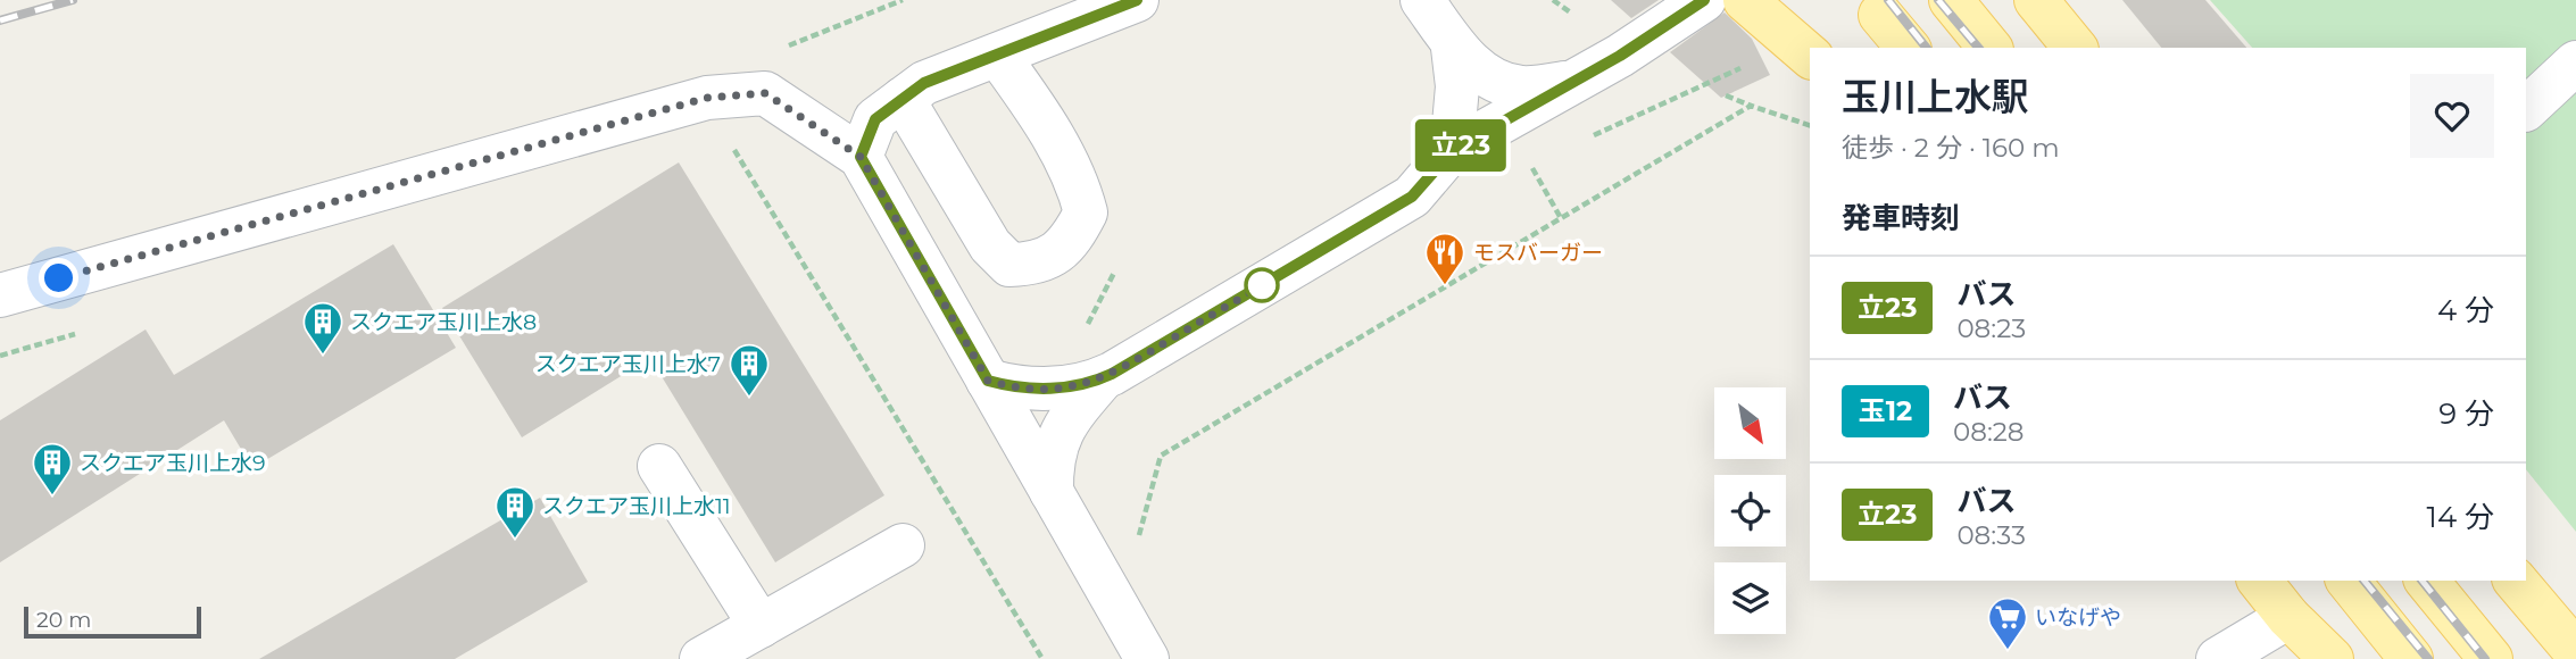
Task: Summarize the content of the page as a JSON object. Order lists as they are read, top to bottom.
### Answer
{
  "places": {
    "restaurant": ["モスバーガー"],
    "building": [
      "スクエア玉川上水8",
      "スクエア玉川上水7",
      "スクエア玉川上水9",
      "スクエア玉川上水11"
    ],
    "supermarket": ["いなげや"]
  },
  "lines": ["bus line 立23"],
  "scale_bar": "20 m",
  "north": "bottom right",
  "page": {
    "on_map": "立23",
    "heading": [
      ["玉川上水駅", "徒歩 · 2 分 · 160 m"],
      "発車時刻"
    ],
    "list": [
      {
        "mark": "立23",
        "name": "バス",
        "note": "08:23",
        "value": "4 分"
      },
      {
        "mark": "玉12",
        "name": "バス",
        "note": "08:28",
        "value": "9 分"
      },
      {
        "mark": "立23",
        "name": "バス",
        "note": "08:33",
        "value": "14 分"
      }
    ],
    "scale": "20 m"
  }
}
